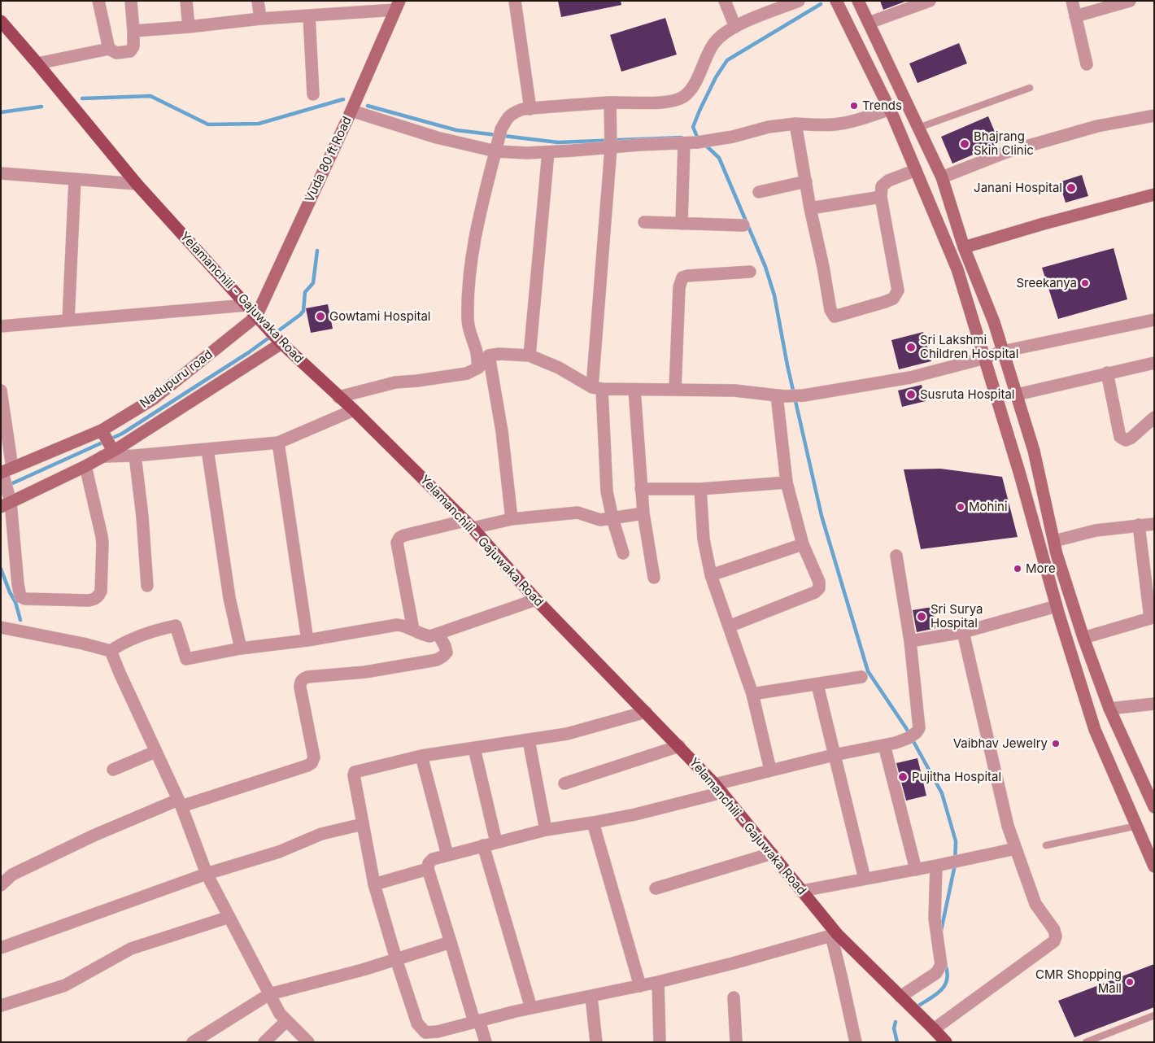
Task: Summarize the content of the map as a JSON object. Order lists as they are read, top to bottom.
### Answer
{
  "streets": {
    "main road": ["Vuda 80 ft Road", "Yelamanchili - Gajuwaka Road", "Nadupuru road"]
  },
  "crossings": [
    ["Vuda 80 ft Road", "Yelamanchili - Gajuwaka Road"],
    ["Vuda 80 ft Road", "Nadupuru road"],
    ["Yelamanchili - Gajuwaka Road", "Nadupuru road"]
  ],
  "places": [
    "Trends",
    "Bhajrang Skin Clinic",
    "Janani Hospital",
    "Sreekanya",
    "Gowtami Hospital",
    "Sri Lakshmi Children Hospital",
    "Susruta Hospital",
    "Mohini",
    "More",
    "Sri Surya Hospital",
    "Vaibhav Jewelry",
    "Pujitha Hospital",
    "CMR Shopping Mall"
  ]
}
